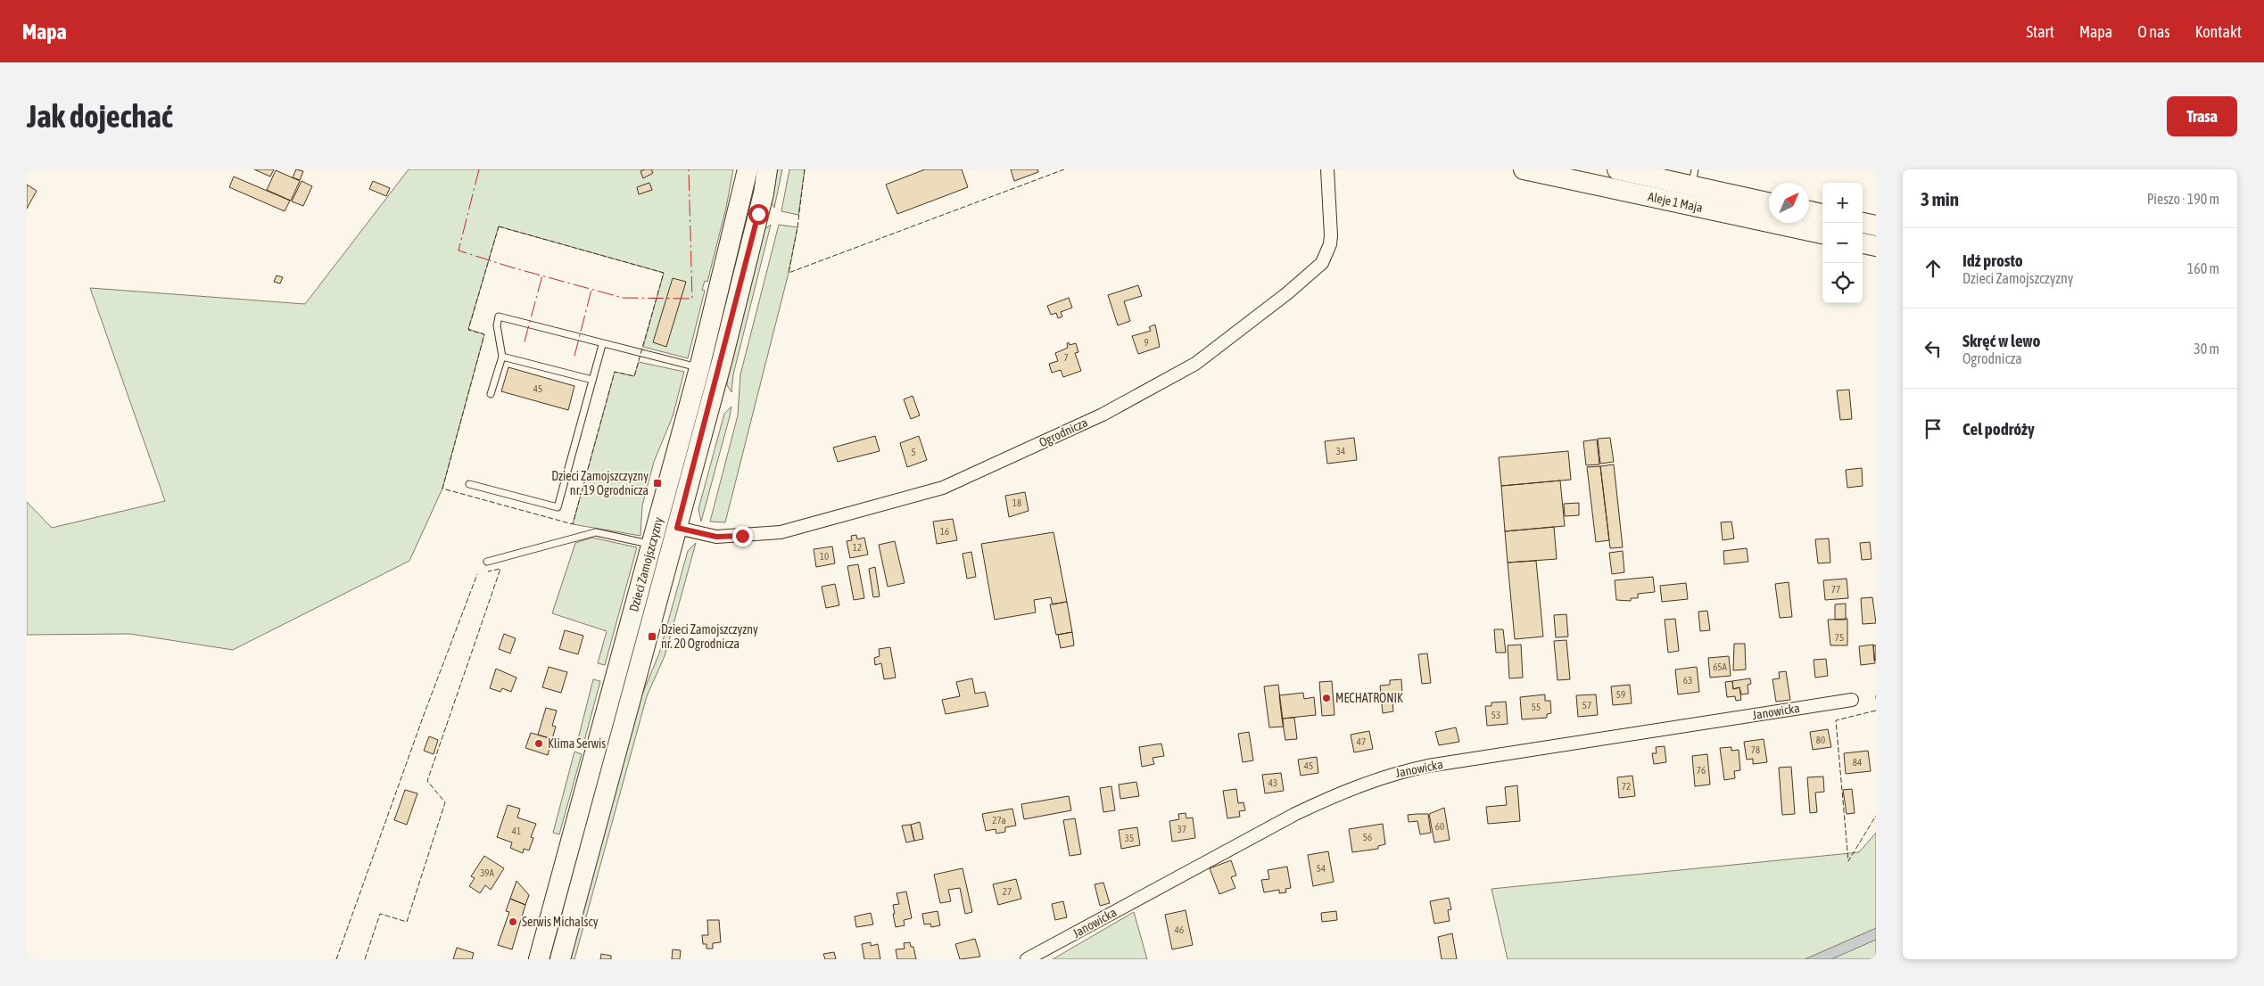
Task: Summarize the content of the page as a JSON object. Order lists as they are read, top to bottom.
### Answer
{
  "streets": {
    "main road": ["Aleje 1 Maja", "Dzieci Zamojszczyzny"],
    "street": ["Ogrodnicza", "Janowicka"]
  },
  "crossings": [
    ["Ogrodnicza", "Dzieci Zamojszczyzny"]
  ],
  "places": {
    "transit": ["Dzieci Zamojszczyzny nr. 19 Ogrodnicza", "Dzieci Zamojszczyzny nr. 20 Ogrodnicza"],
    "other": ["MECHATRONIK", "Klima Serwis", "Serwis Michalscy"]
  },
  "house_numbers": [
    "9",
    "7",
    "45",
    "34",
    "5",
    "18",
    "16",
    "12",
    "10",
    "77",
    "75",
    "65A",
    "63",
    "59",
    "57",
    "55",
    "53",
    "80",
    "47",
    "78",
    "84",
    "45",
    "76",
    "43",
    "72",
    "27a",
    "60",
    "37",
    "41",
    "56",
    "35",
    "54",
    "39A",
    "27",
    "46"
  ],
  "north": "top right",
  "page": {
    "header": "Mapa",
    "nav": [
      "Start",
      "Mapa",
      "O nas",
      "Kontakt"
    ],
    "buttons": "Trasa",
    "title": "Jak dojechać",
    "heading": ["3 min", "Pieszo · 190 m"],
    "map_buttons": ["+", "−"],
    "list": [
      ["Idź prosto", "Dzieci Zamojszczyzny", "160 m"],
      ["Skręć w lewo", "Ogrodnicza", "30 m"],
      "Cel podróży"
    ]
  }
}
